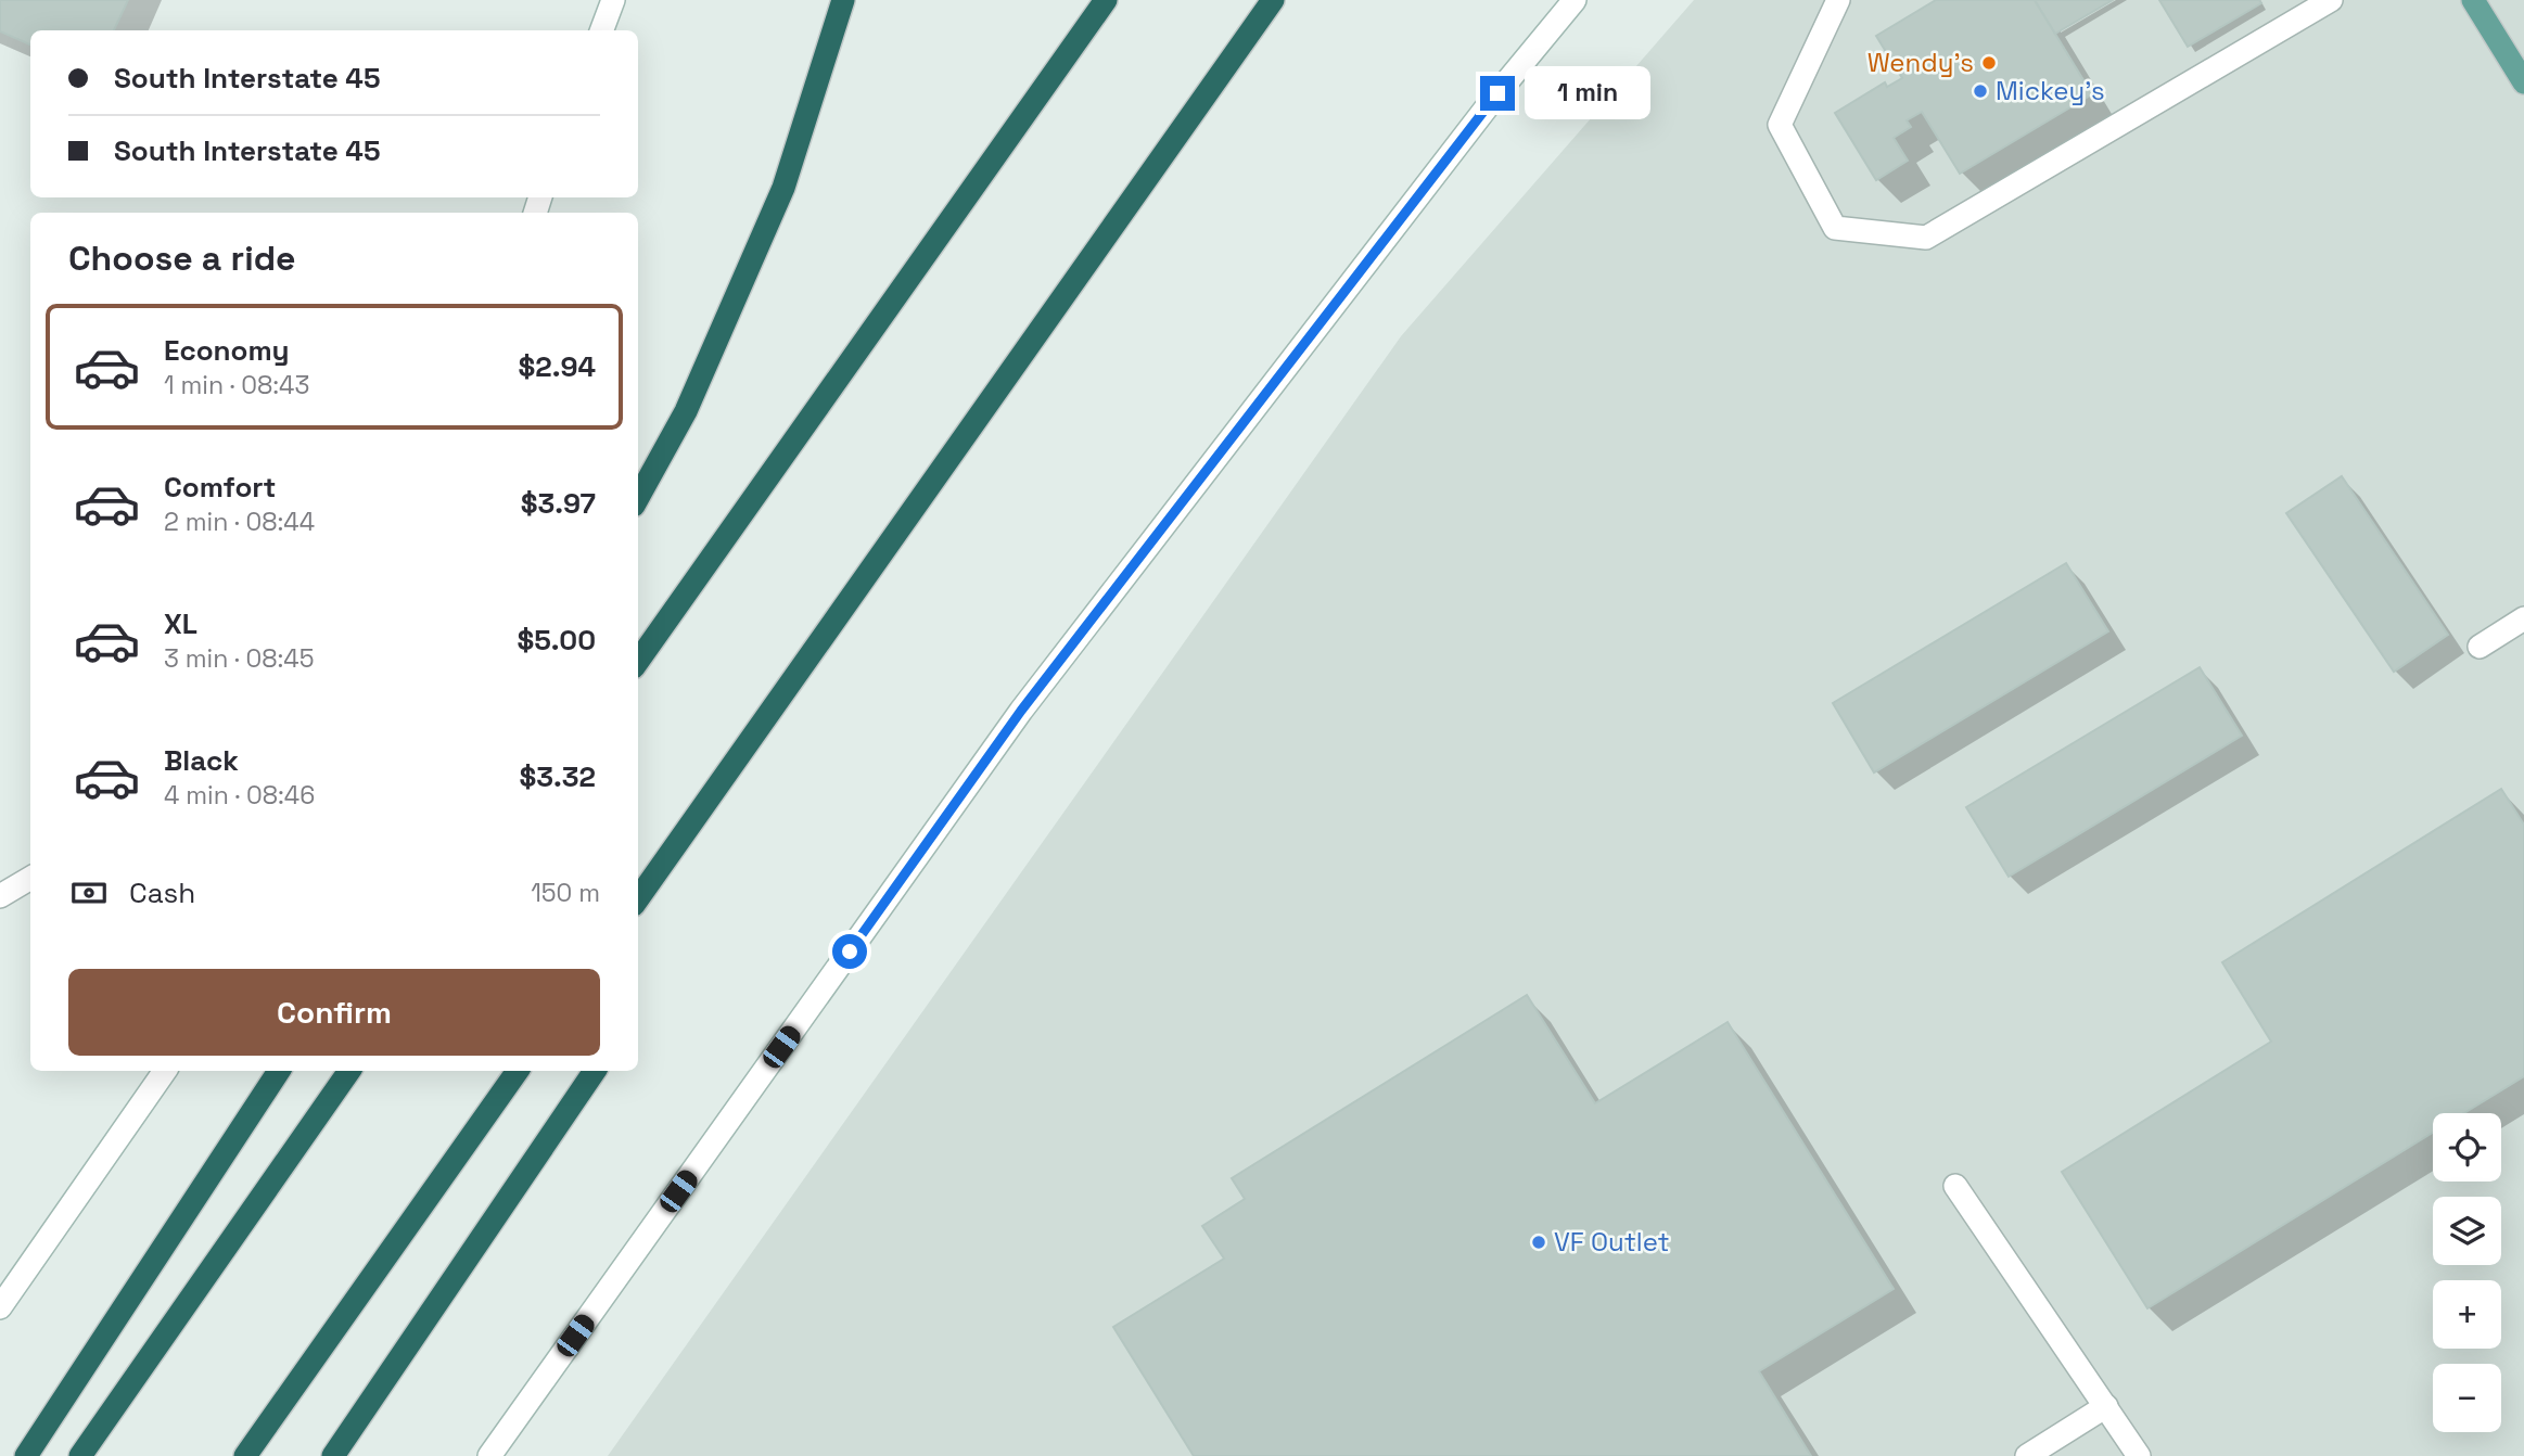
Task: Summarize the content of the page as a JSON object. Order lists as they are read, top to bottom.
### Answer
{
  "places": ["Wendy's", "Mickey's", "VF Outlet"],
  "page": {
    "banner": ["South Interstate 45", "South Interstate 45"],
    "bubble": "1 min",
    "heading": "Choose a ride",
    "list": [
      {
        "name": "Economy",
        "note": "1 min · 08:43",
        "value": "$2.94"
      },
      {
        "name": "Comfort",
        "note": "2 min · 08:44",
        "value": "$3.97"
      },
      {
        "name": "XL",
        "note": "3 min · 08:45",
        "value": "$5.00"
      },
      {
        "name": "Black",
        "note": "4 min · 08:46",
        "value": "$3.32"
      }
    ],
    "pay": ["Cash", "150 m"],
    "buttons": "Confirm",
    "map_buttons": ["+", "−"]
  }
}
